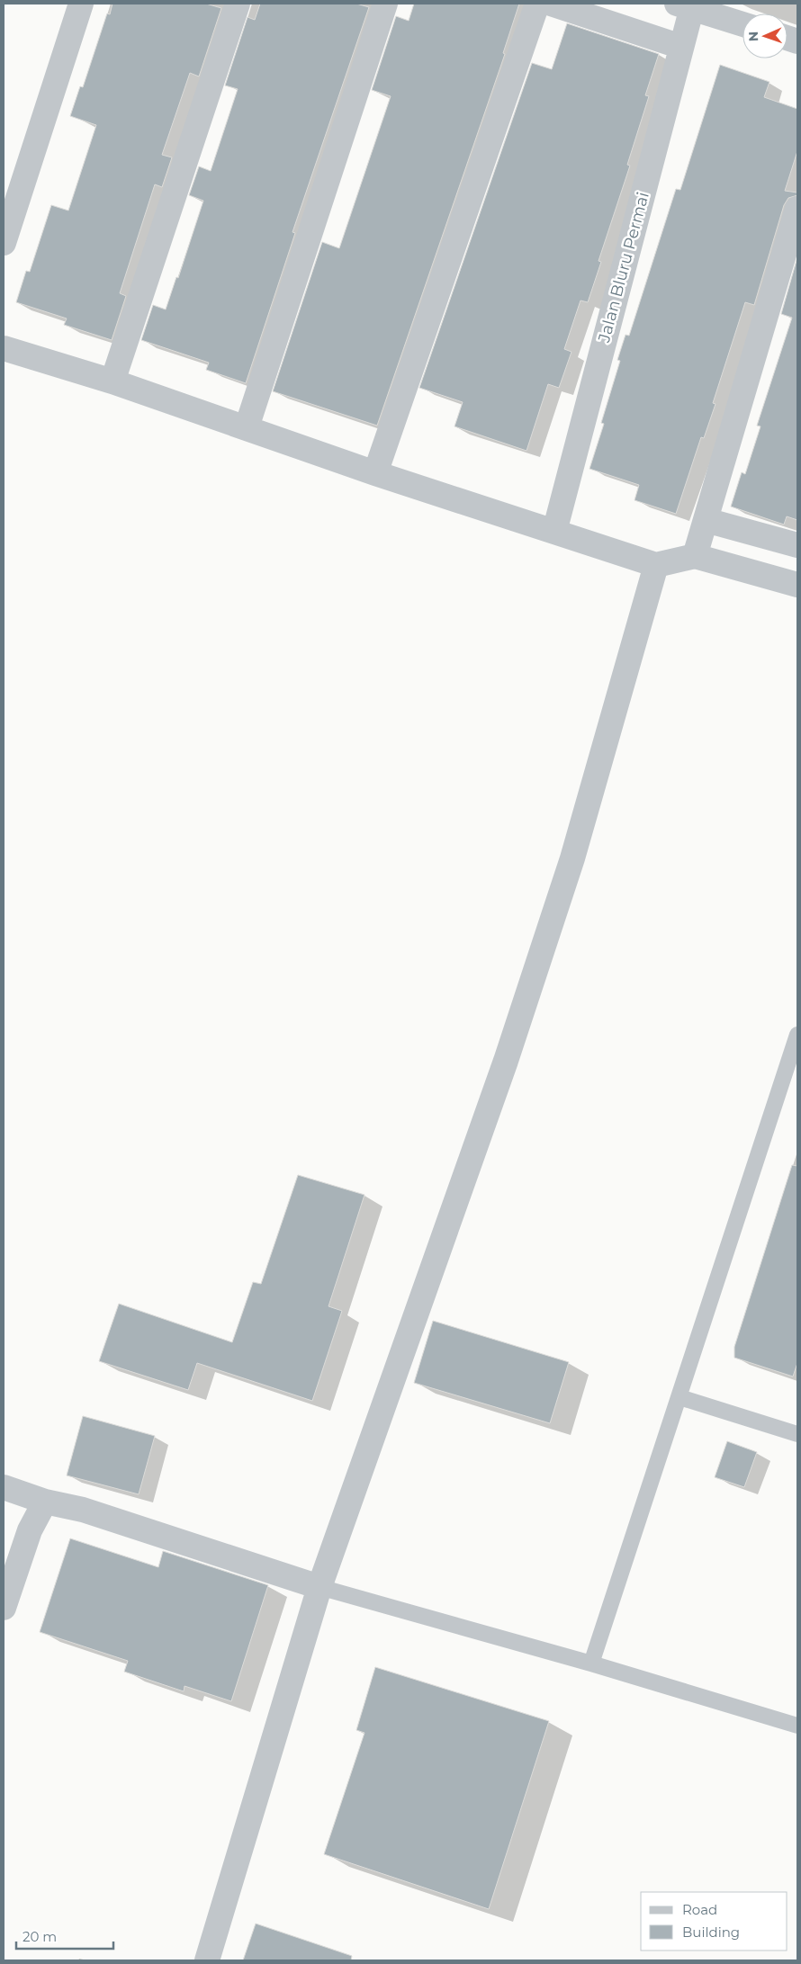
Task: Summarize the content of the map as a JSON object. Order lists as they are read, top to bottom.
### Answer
{
  "streets": {
    "street": ["Jalan Bluru Permai"]
  },
  "legend": ["Road", "Building"],
  "scale_bar": "20 m",
  "north": "left"
}
